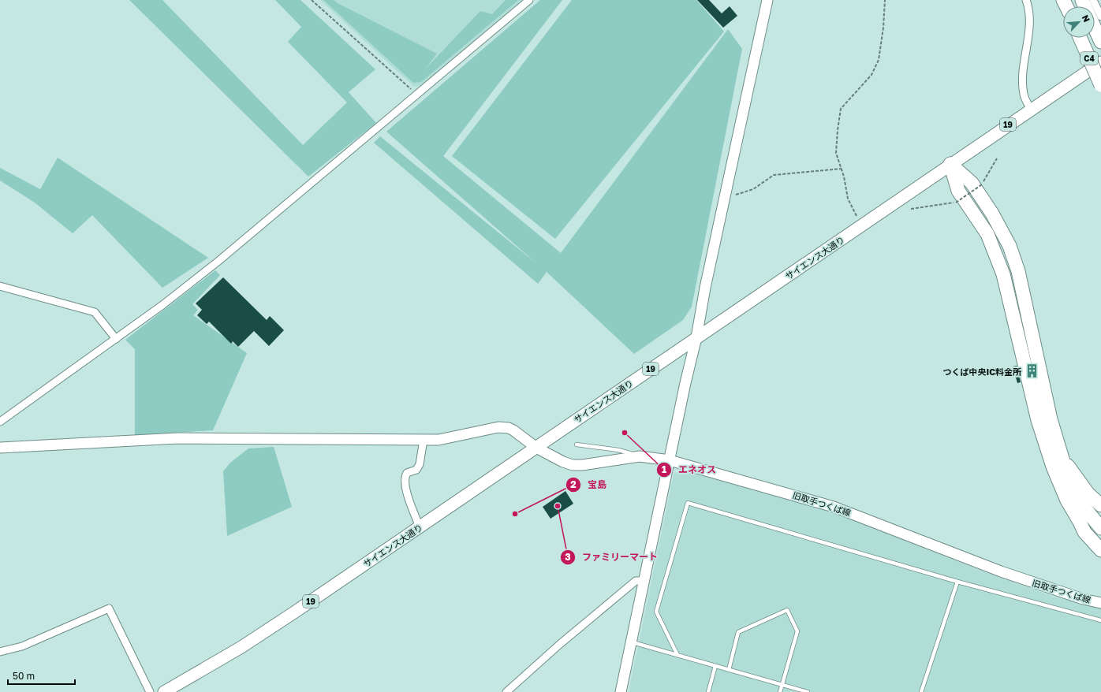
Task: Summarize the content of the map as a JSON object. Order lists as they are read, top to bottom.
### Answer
{
  "streets": {
    "highway": ["C4"],
    "main road": ["19", "サイエンス大通り"],
    "street": ["旧取手つくば線"]
  },
  "crossings": [
    ["サイエンス大通り", "旧取手つくば線"]
  ],
  "places": {
    "building": ["つくば中央IC料金所"],
    "other": ["エネオス", "ファミリーマート", "宝島"]
  },
  "scale_bar": "50 m",
  "north": "top right"
}
